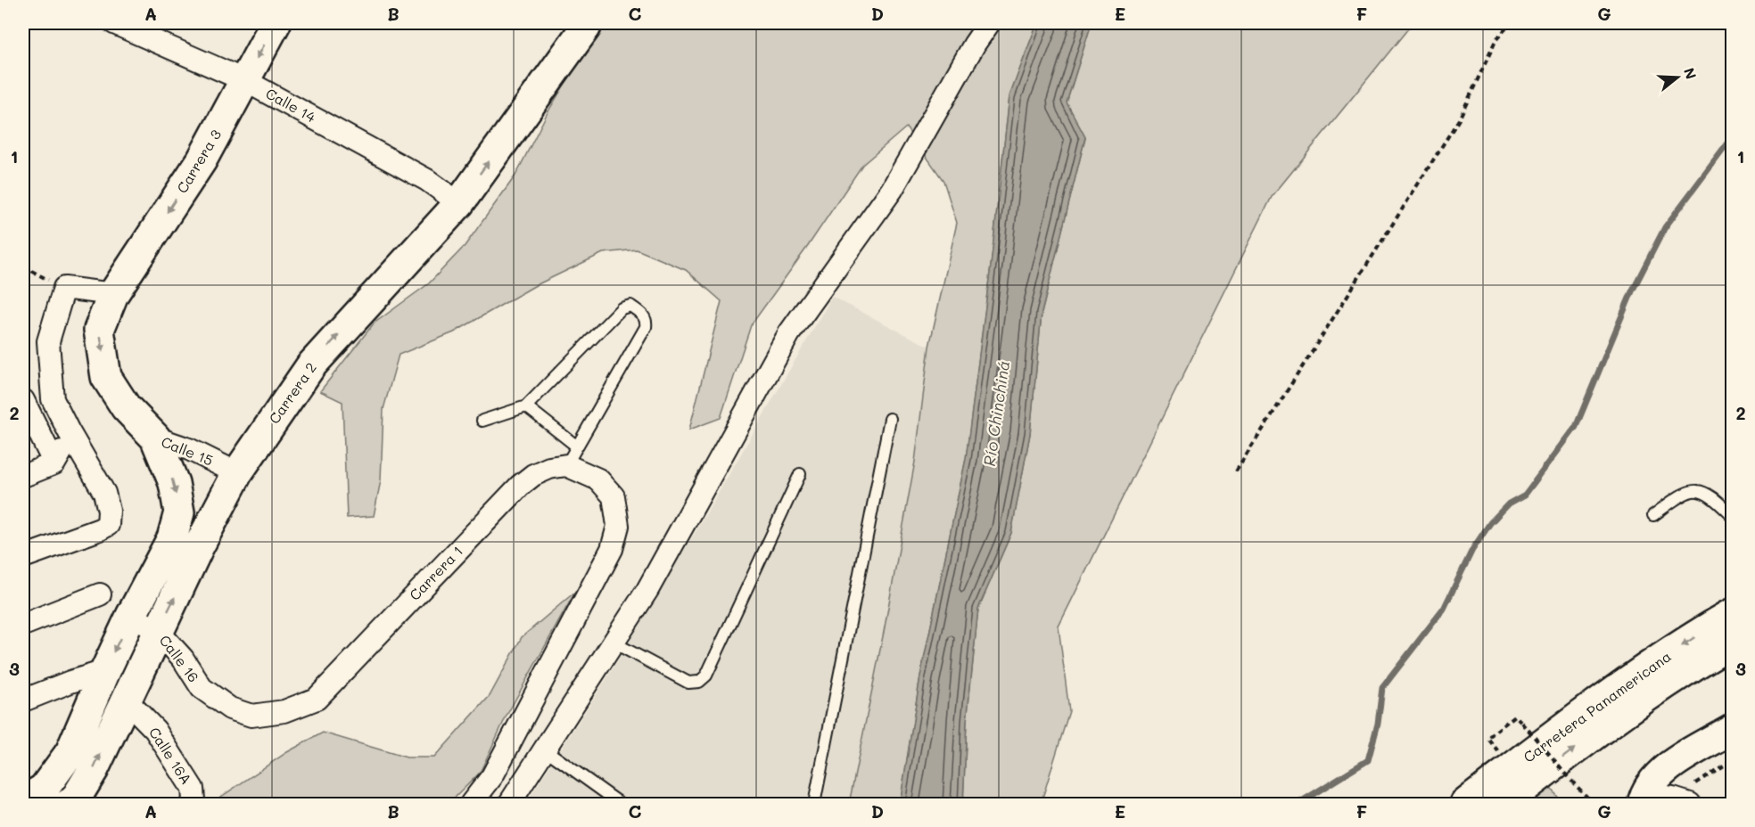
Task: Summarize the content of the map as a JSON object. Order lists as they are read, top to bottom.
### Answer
{
  "streets": {
    "main road": [
      "Carrera 3",
      "Carrera 2",
      "Calle 15",
      "Carretera Panamericana"
    ],
    "street": [
      "Calle 14",
      "Carrera 1",
      "Calle 16",
      "Calle 16A"
    ]
  },
  "crossings": [
    ["Calle 14", "Carrera 3"],
    ["Calle 14", "Carrera 2"],
    ["Carrera 3", "Calle 15"],
    ["Carrera 2", "Calle 15"],
    ["Carrera 2", "Calle 16"],
    ["Carrera 2", "Calle 16A"],
    ["Carrera 1", "Calle 16"]
  ],
  "one_way": ["Carrera 3", "Carrera 2", "Calle 15"],
  "water": ["Río Chinchiná"],
  "north": "right",
  "grid": {
    "columns": [
      "A",
      "B",
      "C",
      "D",
      "E",
      "F",
      "G"
    ],
    "rows": ["1", "2", "3"]
  }
}
